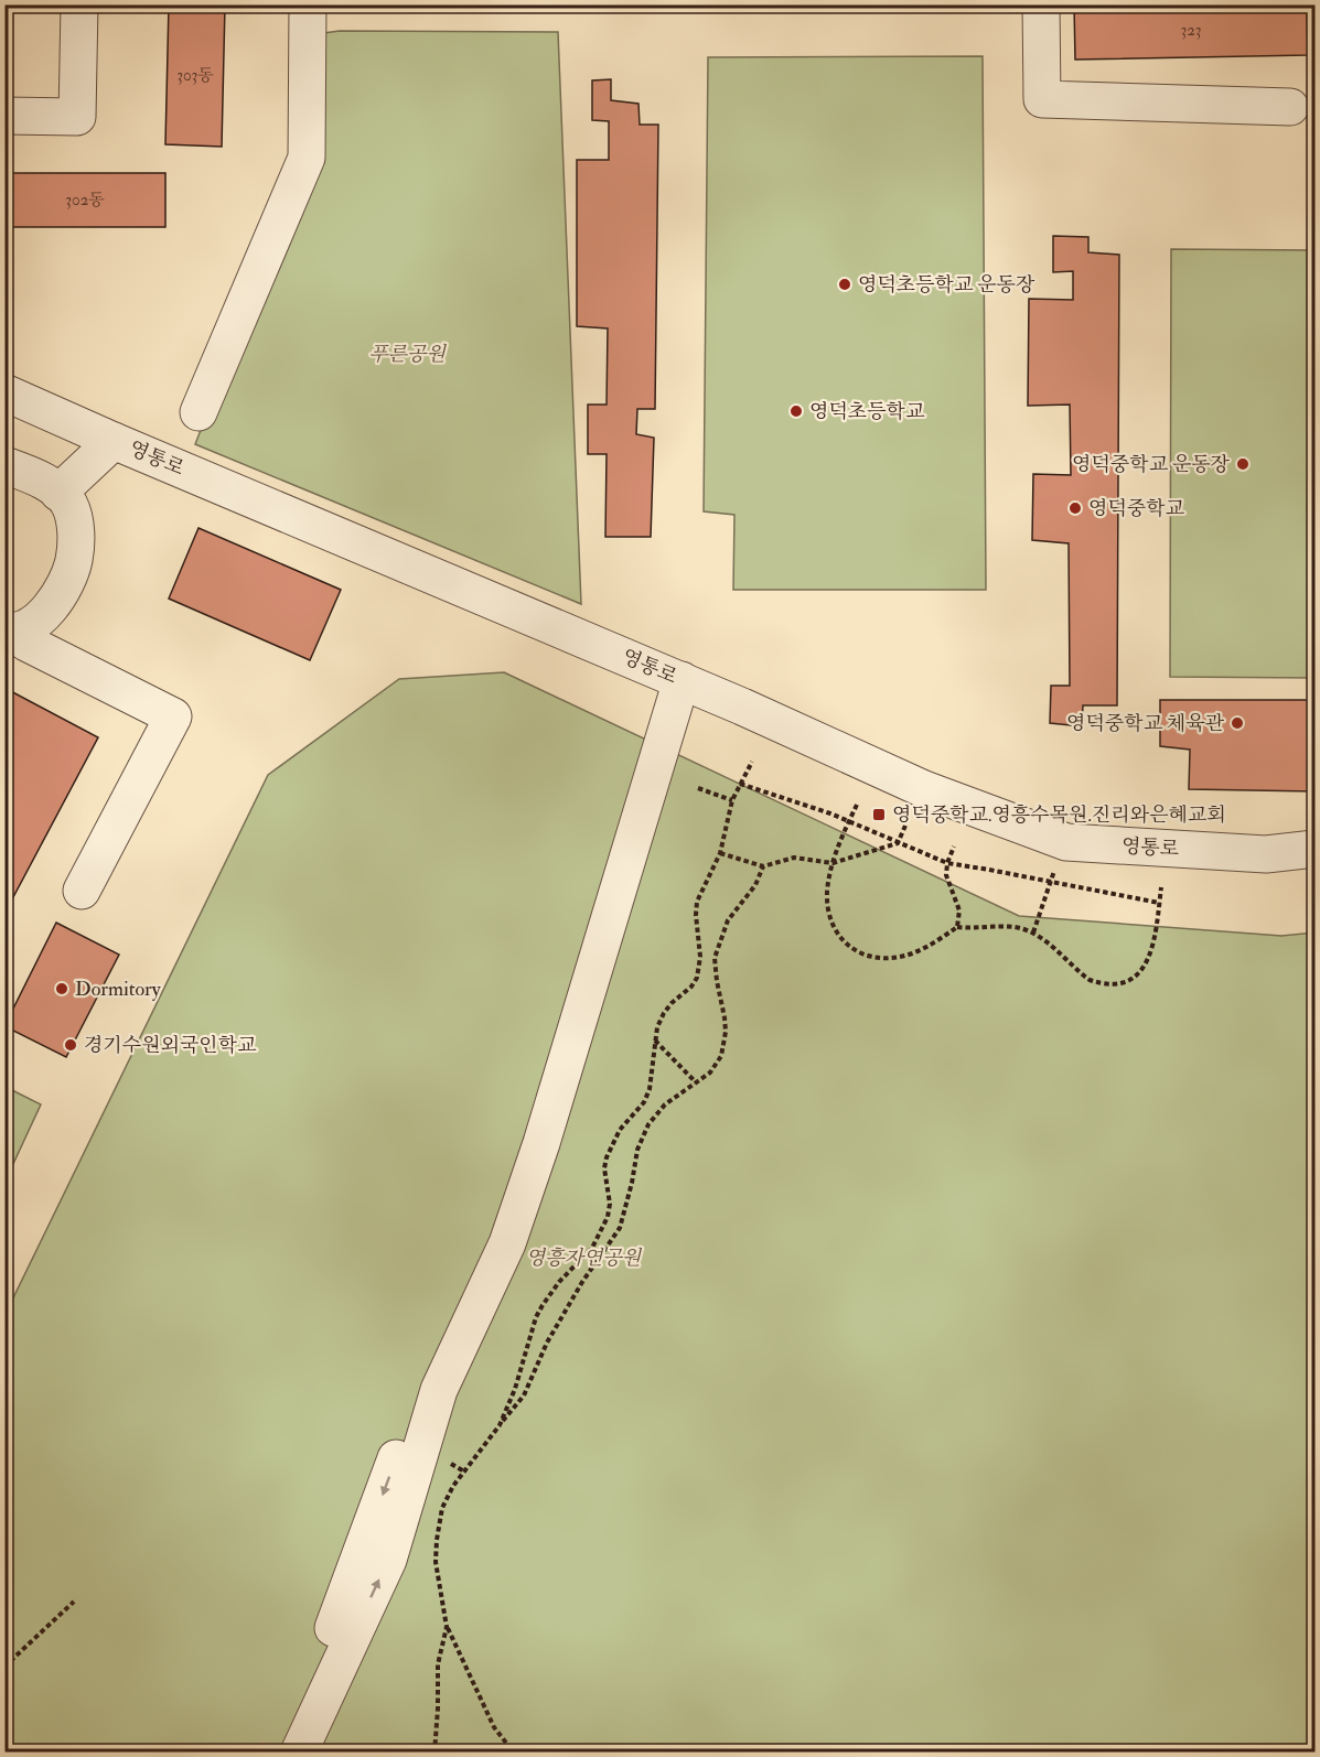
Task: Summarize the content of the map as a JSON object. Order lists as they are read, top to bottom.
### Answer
{
  "streets": {
    "street": ["영통로"]
  },
  "parks": ["푸른공원", "영흥자연공원"],
  "places": {
    "other": [
      "영덕초등학교 운동장",
      "영덕초등학교",
      "영덕중학교 운동장",
      "영덕중학교",
      "영덕중학교 체육관",
      "Dormitory",
      "경기수원외국인학교"
    ],
    "transit": ["영덕중학교.영흥수목원.진리와은혜교회"]
  },
  "house_numbers": ["323", "303동", "302동"]
}
